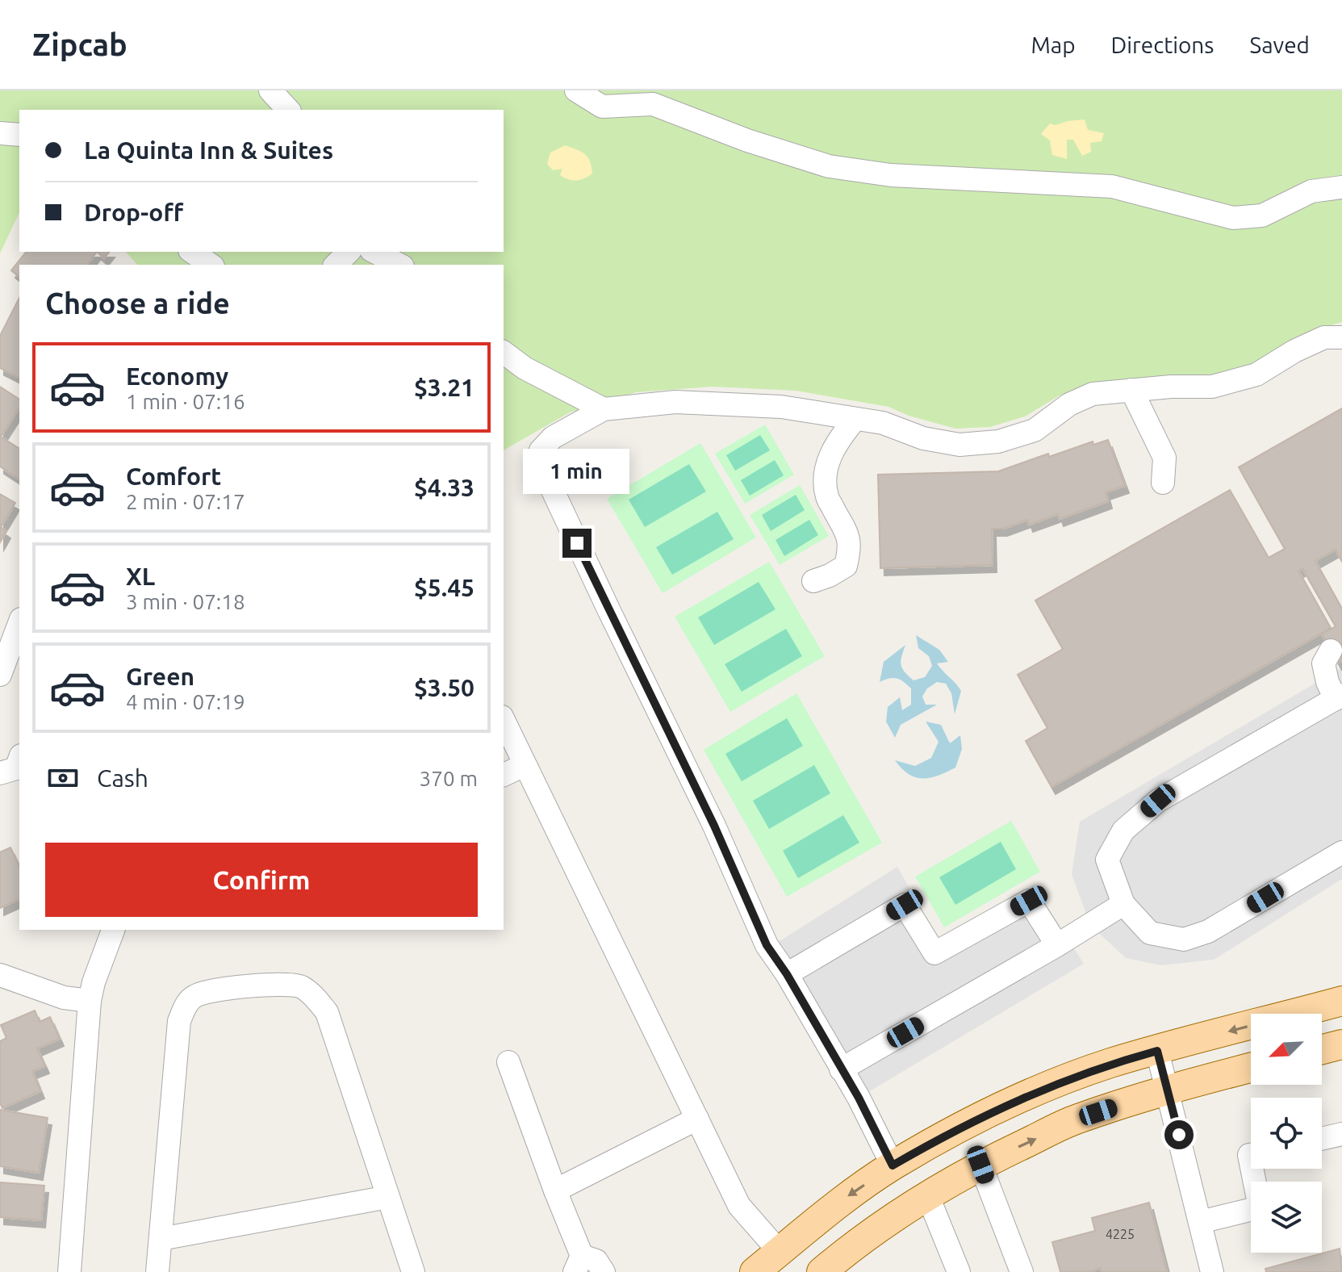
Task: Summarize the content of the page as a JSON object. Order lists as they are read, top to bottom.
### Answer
{
  "house_numbers": ["4225"],
  "north": "bottom left",
  "page": {
    "header": "Zipcab",
    "nav": ["Map", "Directions", "Saved"],
    "banner": ["La Quinta Inn & Suites", "Drop-off"],
    "heading": "Choose a ride",
    "list": [
      {
        "name": "Economy",
        "note": "1 min · 07:16",
        "value": "$3.21"
      },
      {
        "name": "Comfort",
        "note": "2 min · 07:17",
        "value": "$4.33"
      },
      {
        "name": "XL",
        "note": "3 min · 07:18",
        "value": "$5.45"
      },
      {
        "name": "Green",
        "note": "4 min · 07:19",
        "value": "$3.50"
      }
    ],
    "bubble": "1 min",
    "pay": ["Cash", "370 m"],
    "buttons": "Confirm"
  }
}
